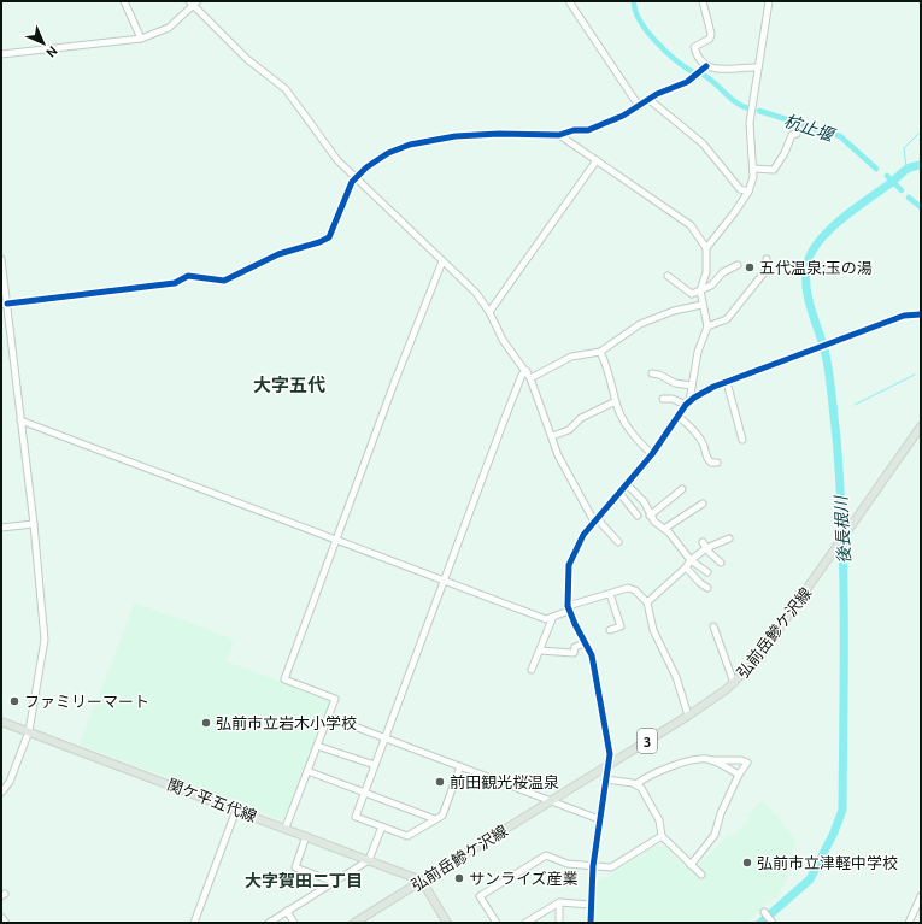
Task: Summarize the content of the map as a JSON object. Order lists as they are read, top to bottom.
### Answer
{
  "streets": {
    "main road": ["弘前岳鰺ケ沢線", "3", "関ケ平五代線"]
  },
  "crossings": [
    ["弘前岳鰺ケ沢線", "関ケ平五代線"]
  ],
  "districts": ["大字五代", "大字賀田二丁目"],
  "water": ["杭止堰", "後長根川"],
  "places": [
    "五代温泉;玉の湯",
    "ファミリーマート",
    "弘前市立岩木小学校",
    "前田観光桜温泉",
    "弘前市立津軽中学校",
    "サンライズ産業"
  ],
  "north": "bottom right"
}
